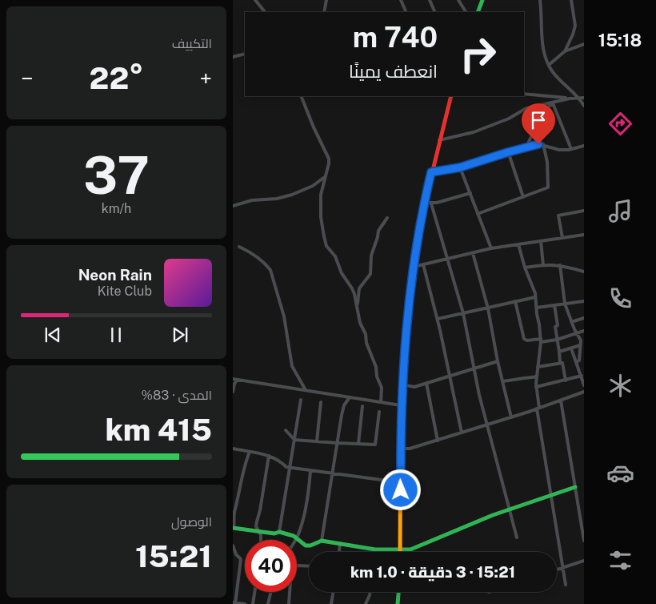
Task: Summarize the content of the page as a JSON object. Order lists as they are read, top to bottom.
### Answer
{
  "page": {
    "tabs": "15:18",
    "tile": [
      "التكييف",
      ["37", "km/h"],
      ["المدى · 83%", "415 km"],
      ["الوصول", "15:21"]
    ],
    "turn": ["740 m", "انعطف يمينًا"],
    "heat": ["−", "22°", "+"],
    "song": ["Neon Rain", "Kite Club"],
    "limit": "40",
    "trip": "15:21 · 3 دقيقة · 1.0 km"
  }
}
